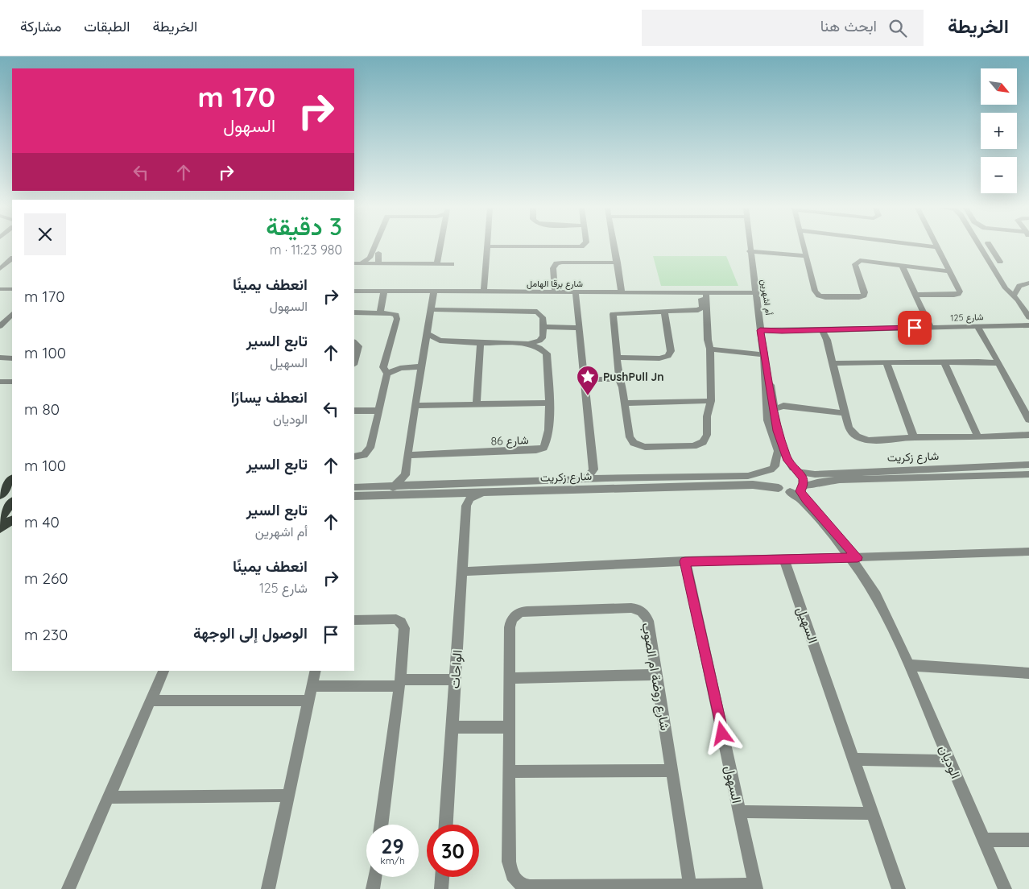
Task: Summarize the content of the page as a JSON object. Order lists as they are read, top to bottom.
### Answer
{
  "streets": {
    "street": [
      "شارع برقا الهامل",
      "أم اشهرين",
      "شارع 125",
      "شارع 86",
      "شارع زكريت",
      "السهيل",
      "الواحات",
      "شارع روضة ام الصوب",
      "الوديان",
      "السهول"
    ]
  },
  "crossings": [
    ["شارع برقا الهامل", "أم اشهرين"],
    ["أم اشهرين", "شارع 125"],
    ["أم اشهرين", "شارع زكريت"],
    ["أم اشهرين", "الوديان"],
    ["شارع زكريت", "الوديان"],
    ["شارع روضة ام الصوب", "السهول"]
  ],
  "places": {
    "place": ["PushPull Jn"]
  },
  "north": "bottom right",
  "page": {
    "header": "الخريطة",
    "search": "ابحث هنا",
    "nav": ["الخريطة", "الطبقات", "مشاركة"],
    "map_buttons": ["+", "−"],
    "turn": ["170 m", "السهول"],
    "heading": ["3 دقيقة", "980 m · 11:23"],
    "list": [
      {
        "name": "انعطف يمينًا",
        "note": "السهول",
        "value": "170 m"
      },
      {
        "name": "تابع السير",
        "note": "السهيل",
        "value": "100 m"
      },
      {
        "name": "انعطف يسارًا",
        "note": "الوديان",
        "value": "80 m"
      },
      {
        "name": "تابع السير",
        "value": "100 m"
      },
      {
        "name": "تابع السير",
        "note": "أم اشهرين",
        "value": "40 m"
      },
      {
        "name": "انعطف يمينًا",
        "note": "شارع 125",
        "value": "260 m"
      },
      {
        "name": "الوصول إلى الوجهة",
        "value": "230 m"
      }
    ],
    "speed": "29 km/h",
    "limit": "30"
  }
}
